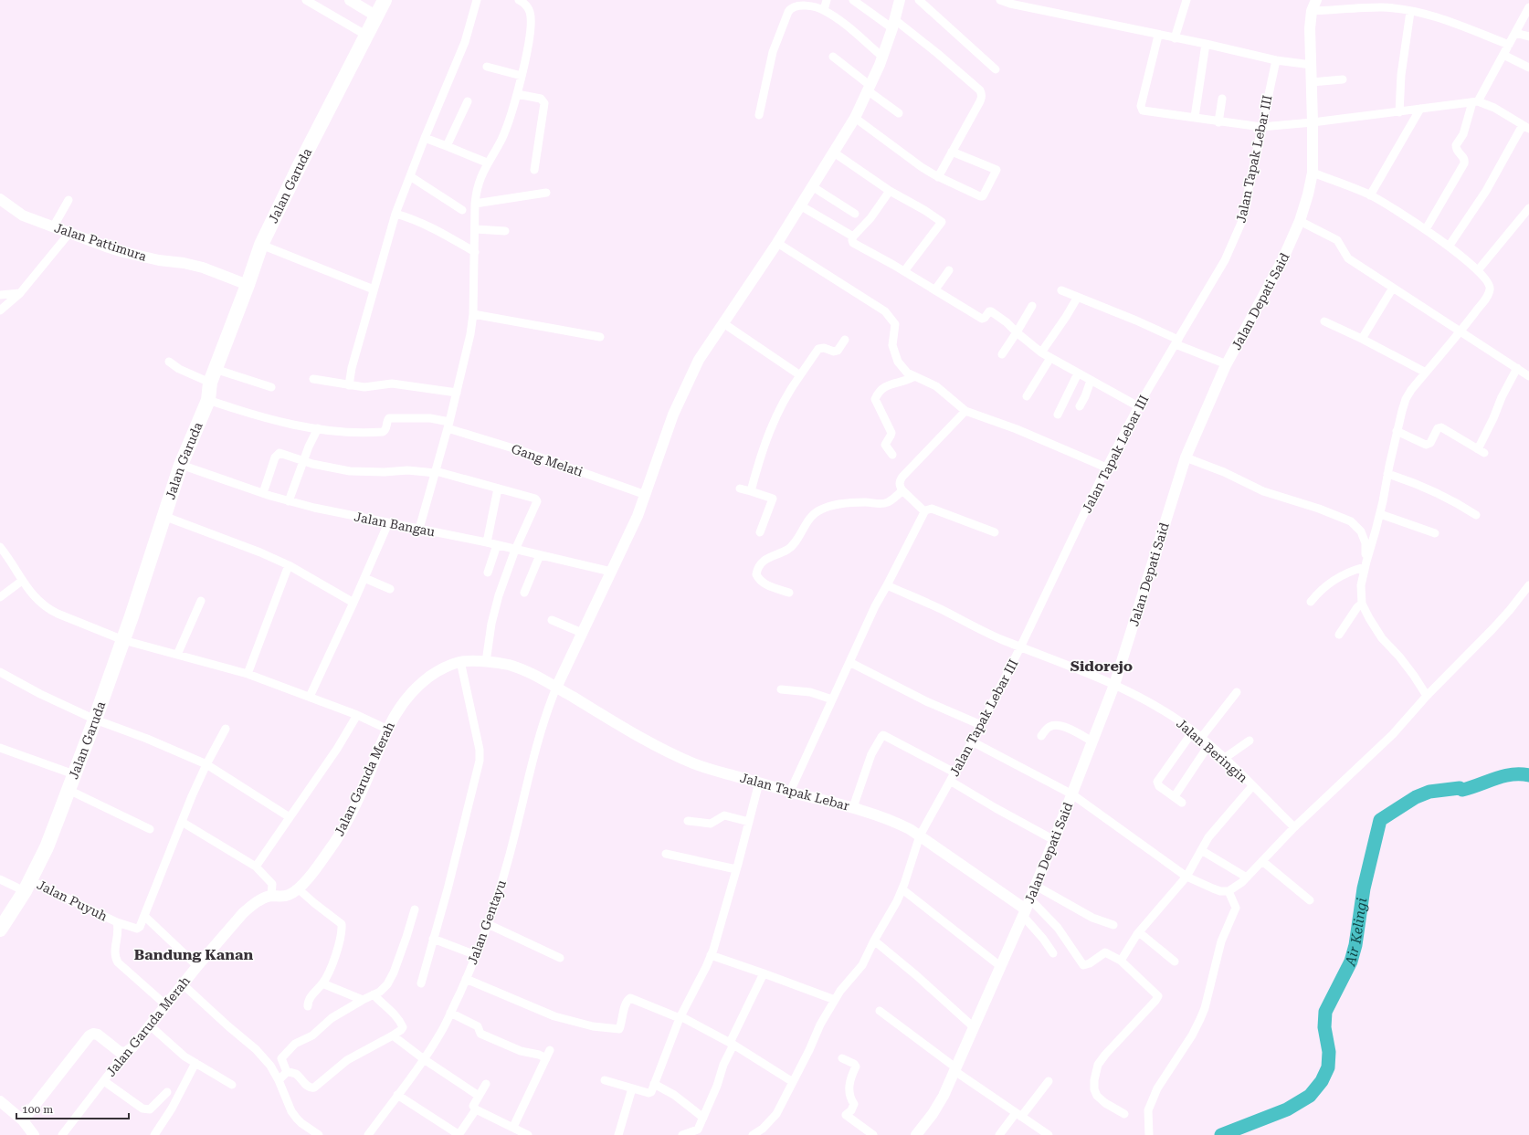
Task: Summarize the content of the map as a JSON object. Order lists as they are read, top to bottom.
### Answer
{
  "streets": {
    "highway": ["Jalan Garuda"],
    "street": [
      "Jalan Tapak Lebar III",
      "Jalan Pattimura",
      "Jalan Depati Said",
      "Gang Melati",
      "Jalan Bangau",
      "Jalan Beringin",
      "Jalan Garuda Merah",
      "Jalan Tapak Lebar",
      "Jalan Puyuh",
      "Jalan Gentayu"
    ]
  },
  "crossings": [
    ["Jalan Tapak Lebar III", "Jalan Beringin"],
    ["Jalan Tapak Lebar III", "Jalan Tapak Lebar"],
    ["Jalan Garuda", "Jalan Pattimura"],
    ["Jalan Garuda", "Jalan Bangau"],
    ["Jalan Garuda", "Jalan Puyuh"],
    ["Jalan Depati Said", "Jalan Beringin"],
    ["Jalan Depati Said", "Jalan Tapak Lebar"],
    ["Jalan Garuda Merah", "Jalan Tapak Lebar"],
    ["Jalan Garuda Merah", "Jalan Puyuh"],
    ["Jalan Garuda Merah", "Jalan Gentayu"],
    ["Jalan Tapak Lebar", "Jalan Gentayu"]
  ],
  "districts": ["Sidorejo", "Bandung Kanan"],
  "water": ["Air Kelingi"],
  "scale_bar": "100 m"
}
